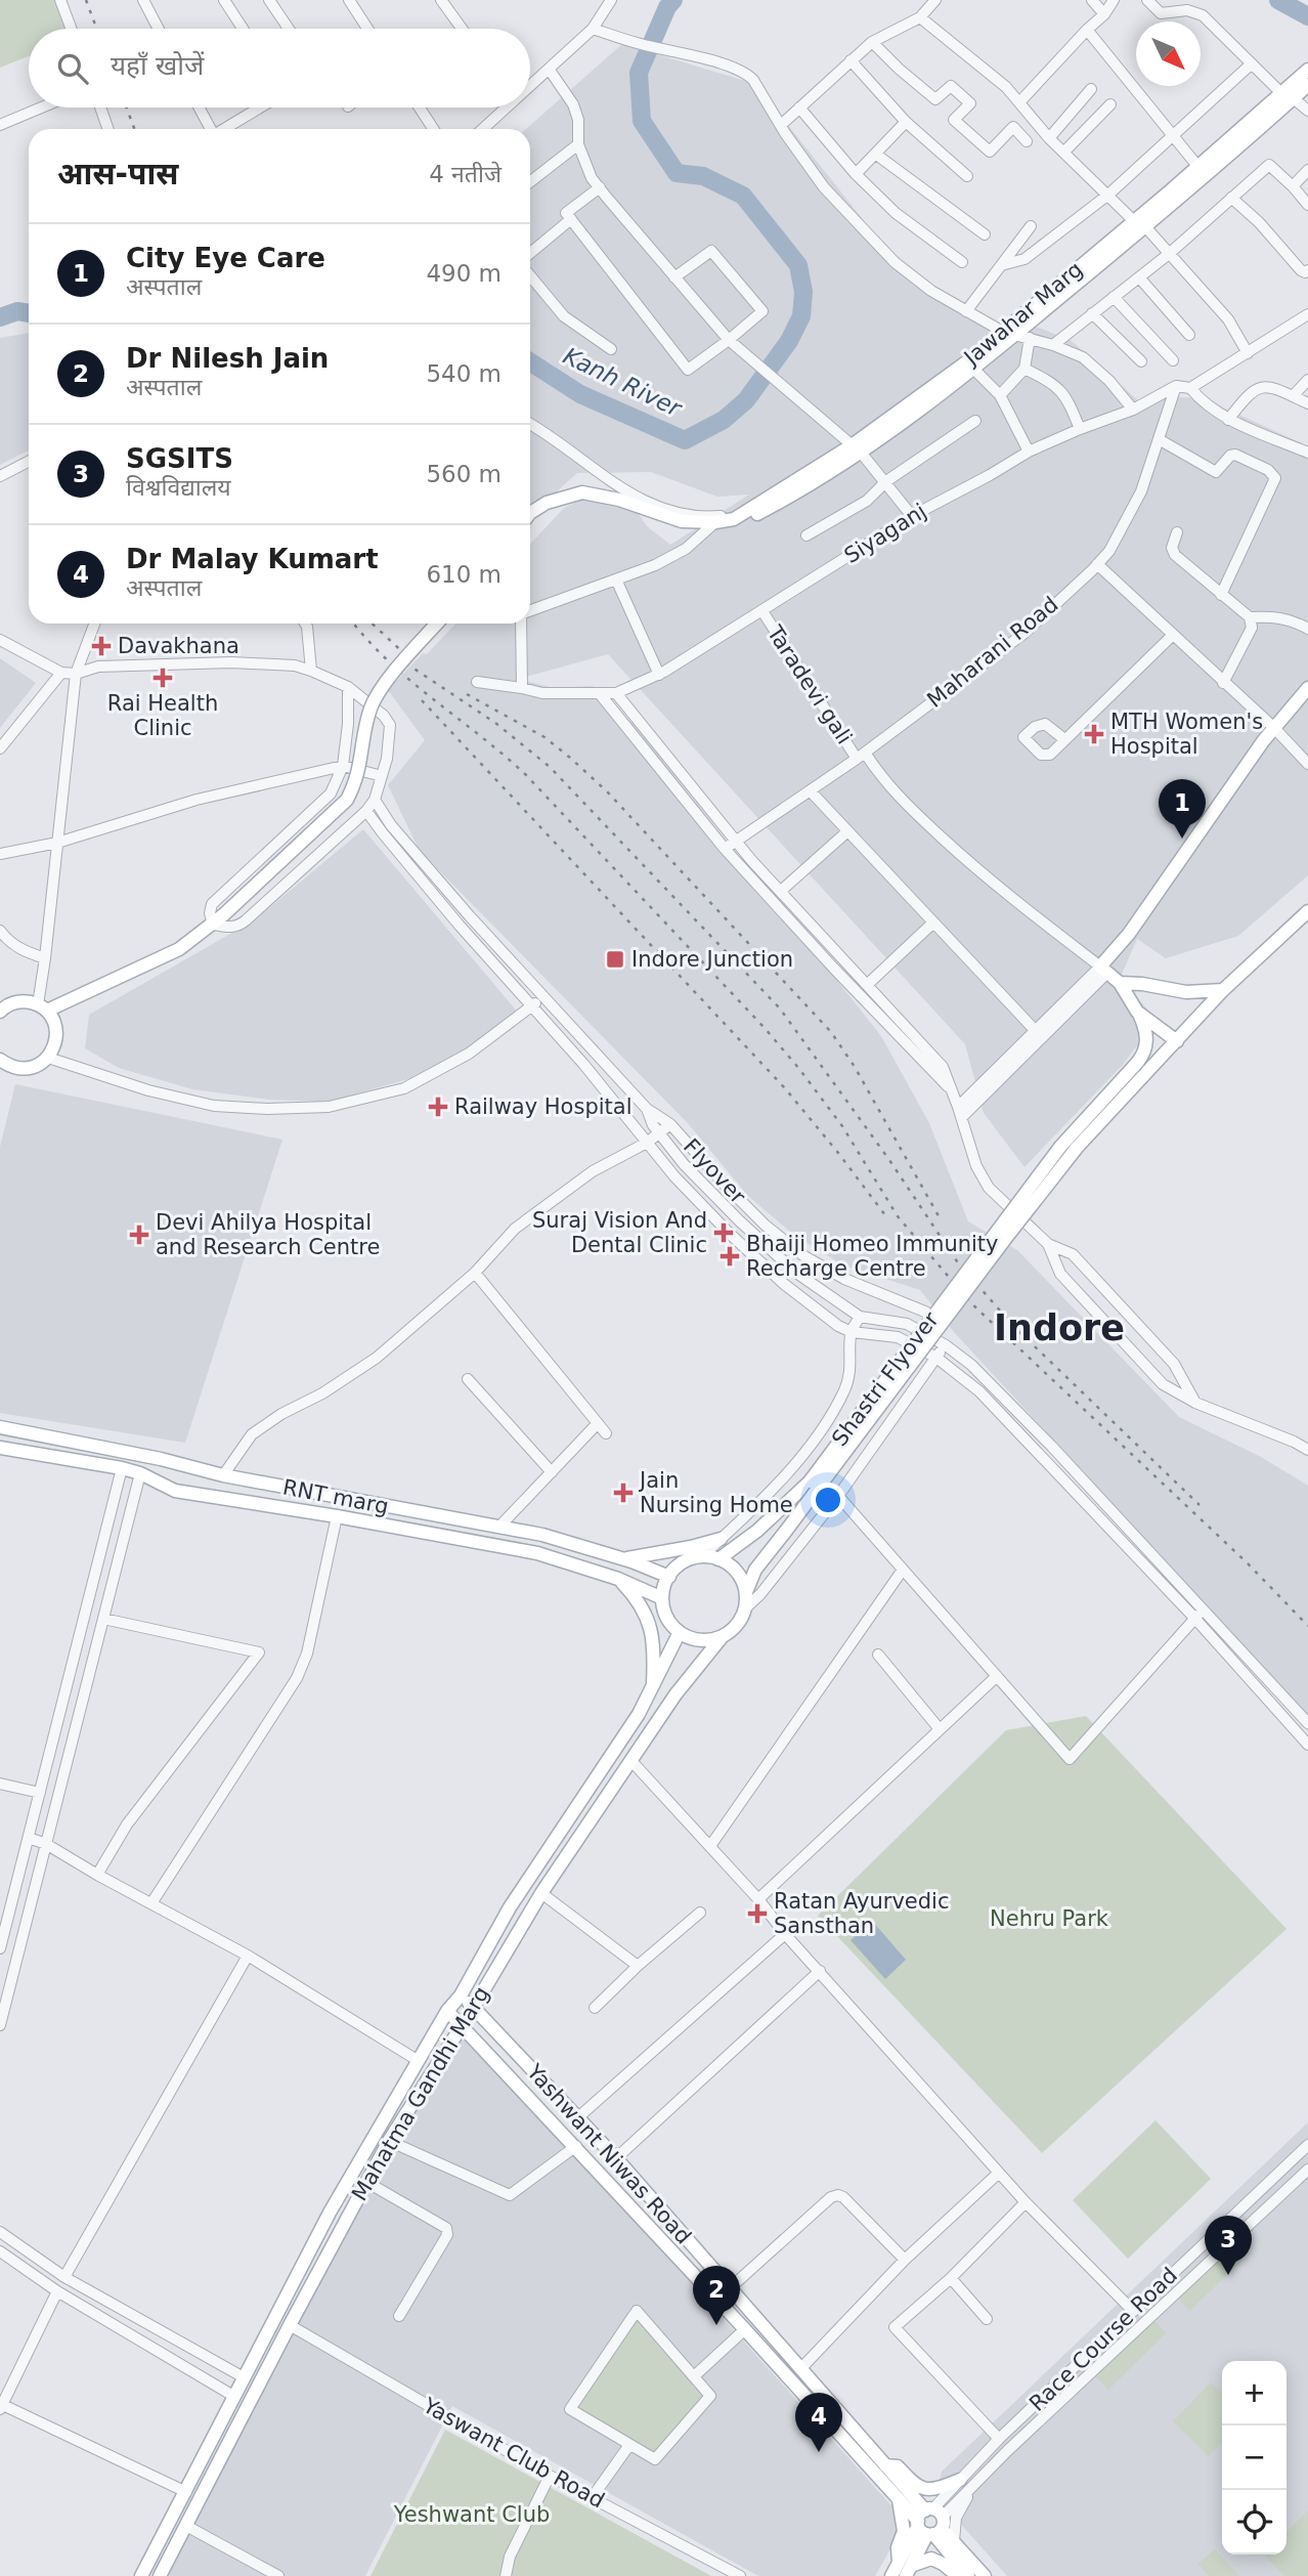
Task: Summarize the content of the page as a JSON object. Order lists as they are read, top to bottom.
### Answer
{
  "streets": {
    "main road": [
      "Jawahar Marg",
      "Shastri Flyover",
      "RNT marg",
      "Mahatma Gandhi Marg",
      "Yashwant Niwas Road",
      "Race Course Road"
    ],
    "street": [
      "Siyaganj",
      "Maharani Road",
      "Taradevi gali",
      "Flyover",
      "Yaswant Club Road"
    ]
  },
  "crossings": [
    ["Siyaganj", "Maharani Road"],
    ["Siyaganj", "Taradevi gali"],
    ["Maharani Road", "Taradevi gali"],
    ["Flyover", "Shastri Flyover"],
    ["Shastri Flyover", "RNT marg"],
    ["Shastri Flyover", "Mahatma Gandhi Marg"],
    ["RNT marg", "Mahatma Gandhi Marg"],
    ["Mahatma Gandhi Marg", "Yashwant Niwas Road"],
    ["Mahatma Gandhi Marg", "Yaswant Club Road"],
    ["Yashwant Niwas Road", "Race Course Road"]
  ],
  "districts": ["Indore"],
  "water": ["Kanh River"],
  "parks": ["Nehru Park", "Yeshwant Club"],
  "places": {
    "health": [
      "Davakhana",
      "Rai Health Clinic",
      "MTH Women's Hospital",
      "Railway Hospital",
      "Suraj Vision And Dental Clinic",
      "Devi Ahilya Hospital and Research Centre",
      "Bhaiji Homeo Immunity Recharge Centre",
      "Jain Nursing Home",
      "Ratan Ayurvedic Sansthan"
    ],
    "transit": ["Indore Junction"]
  },
  "north": "bottom right",
  "page": {
    "search": "यहाँ खोजें",
    "heading": ["आस-पास", "4 नतीजे"],
    "list": [
      {
        "mark": "1",
        "name": "City Eye Care",
        "note": "अस्पताल",
        "value": "490 m"
      },
      {
        "mark": "2",
        "name": "Dr Nilesh Jain",
        "note": "अस्पताल",
        "value": "540 m"
      },
      {
        "mark": "3",
        "name": "SGSITS",
        "note": "विश्वविद्यालय",
        "value": "560 m"
      },
      {
        "mark": "4",
        "name": "Dr Malay Kumart",
        "note": "अस्पताल",
        "value": "610 m"
      }
    ],
    "pins": [
      "1",
      "3",
      "2",
      "4"
    ],
    "map_buttons": ["+", "−"]
  }
}
